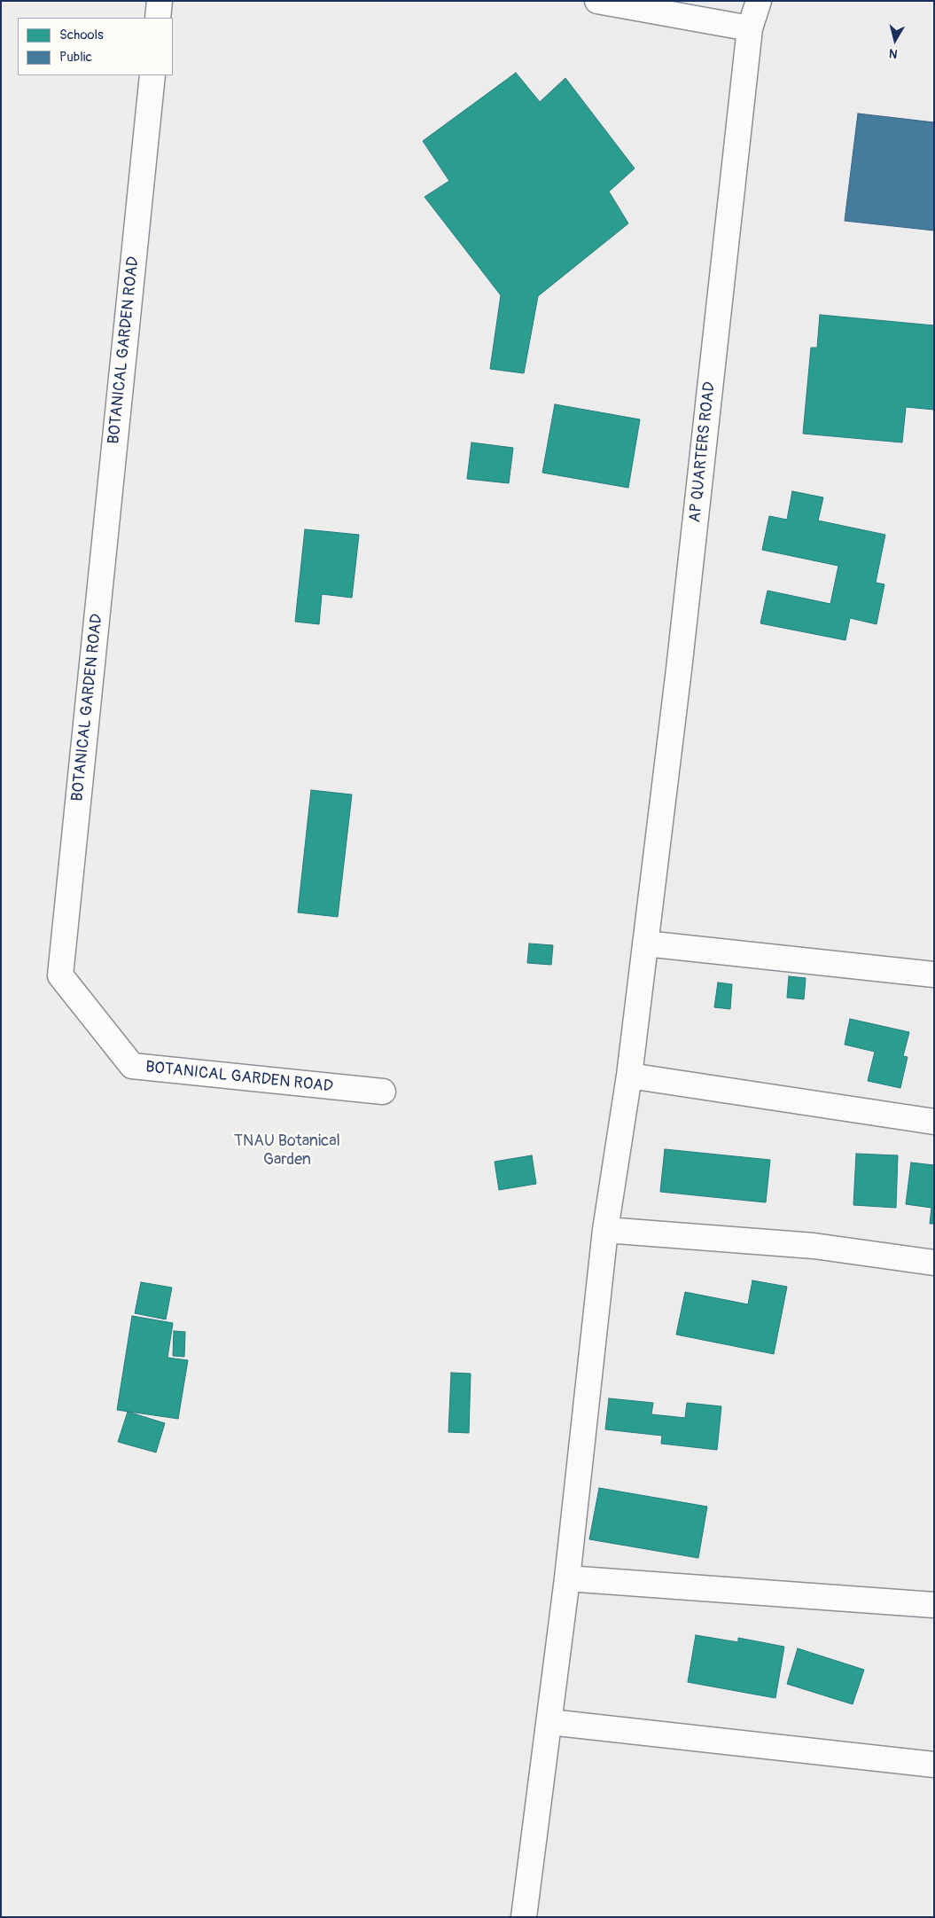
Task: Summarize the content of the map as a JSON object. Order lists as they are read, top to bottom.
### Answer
{
  "streets": {
    "street": ["BOTANICAL GARDEN ROAD", "AP QUARTERS ROAD"]
  },
  "parks": ["TNAU Botanical Garden"],
  "legend": ["Schools", "Public"],
  "north": "bottom"
}
